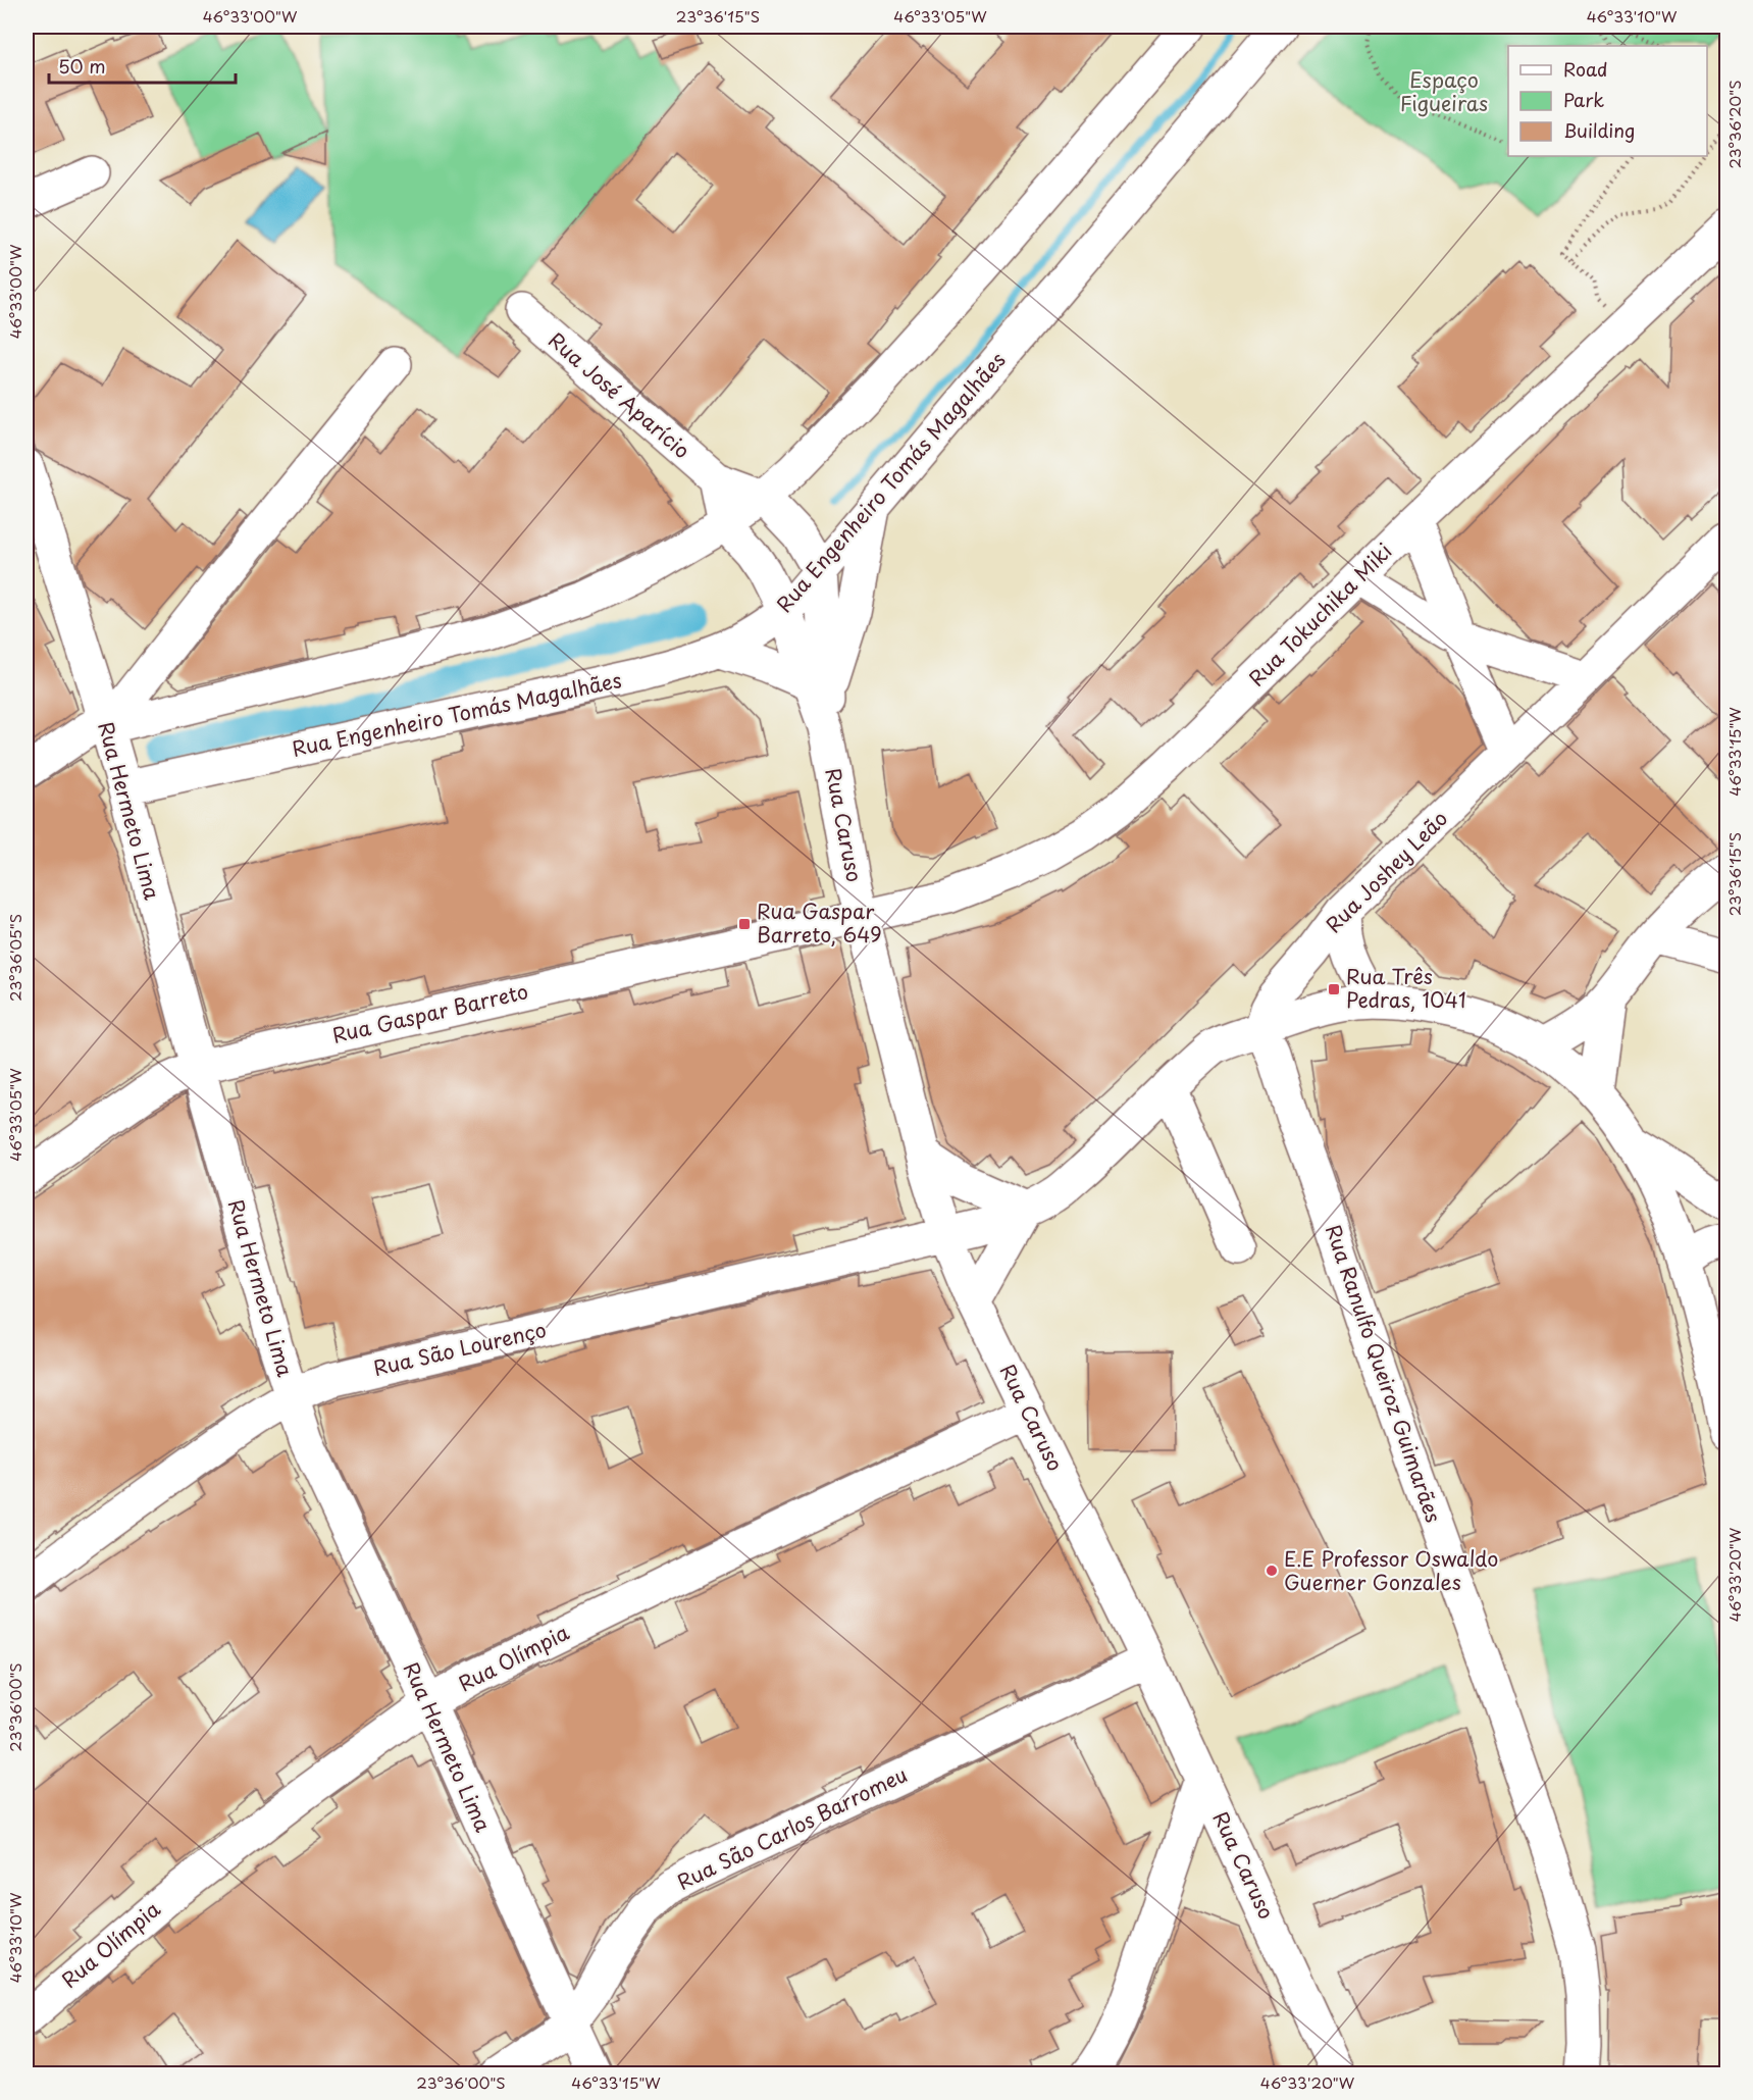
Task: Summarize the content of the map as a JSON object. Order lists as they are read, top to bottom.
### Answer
{
  "streets": {
    "street": [
      "Rua José Aparício",
      "Rua Engenheiro Tomás Magalhães",
      "Rua Tokuchika Miki",
      "Rua Hermeto Lima",
      "Rua Caruso",
      "Rua Joshey Leão",
      "Rua Gaspar Barreto",
      "Rua São Lourenço",
      "Rua Ranulfo Queiroz Guimarães",
      "Rua Olímpia",
      "Rua São Carlos Barromeu"
    ]
  },
  "crossings": [
    ["Rua Engenheiro Tomás Magalhães", "Rua Hermeto Lima"],
    ["Rua Engenheiro Tomás Magalhães", "Rua Caruso"],
    ["Rua Tokuchika Miki", "Rua Caruso"],
    ["Rua Tokuchika Miki", "Rua Gaspar Barreto"],
    ["Rua Hermeto Lima", "Rua Gaspar Barreto"],
    ["Rua Hermeto Lima", "Rua São Lourenço"],
    ["Rua Hermeto Lima", "Rua Olímpia"],
    ["Rua Hermeto Lima", "Rua São Carlos Barromeu"],
    ["Rua Caruso", "Rua Gaspar Barreto"],
    ["Rua Caruso", "Rua São Lourenço"],
    ["Rua Caruso", "Rua Olímpia"],
    ["Rua Caruso", "Rua São Carlos Barromeu"],
    ["Rua Joshey Leão", "Rua Ranulfo Queiroz Guimarães"]
  ],
  "parks": ["Espaço Figueiras"],
  "places": {
    "transit": ["Rua Gaspar Barreto, 649", "Rua Três Pedras, 1041"],
    "other": ["E.E Professor Oswaldo Guerner Gonzales"]
  },
  "legend": ["Road", "Park", "Building"],
  "scale_bar": "50 m",
  "coordinates": [
    "46°33'00\"W",
    "23°36'15\"S",
    "46°33'05\"W",
    "46°33'10\"W",
    "23°36'20\"S",
    "46°33'15\"W",
    "23°36'05\"S",
    "46°33'20\"W",
    "23°36'00\"S"
  ]
}
